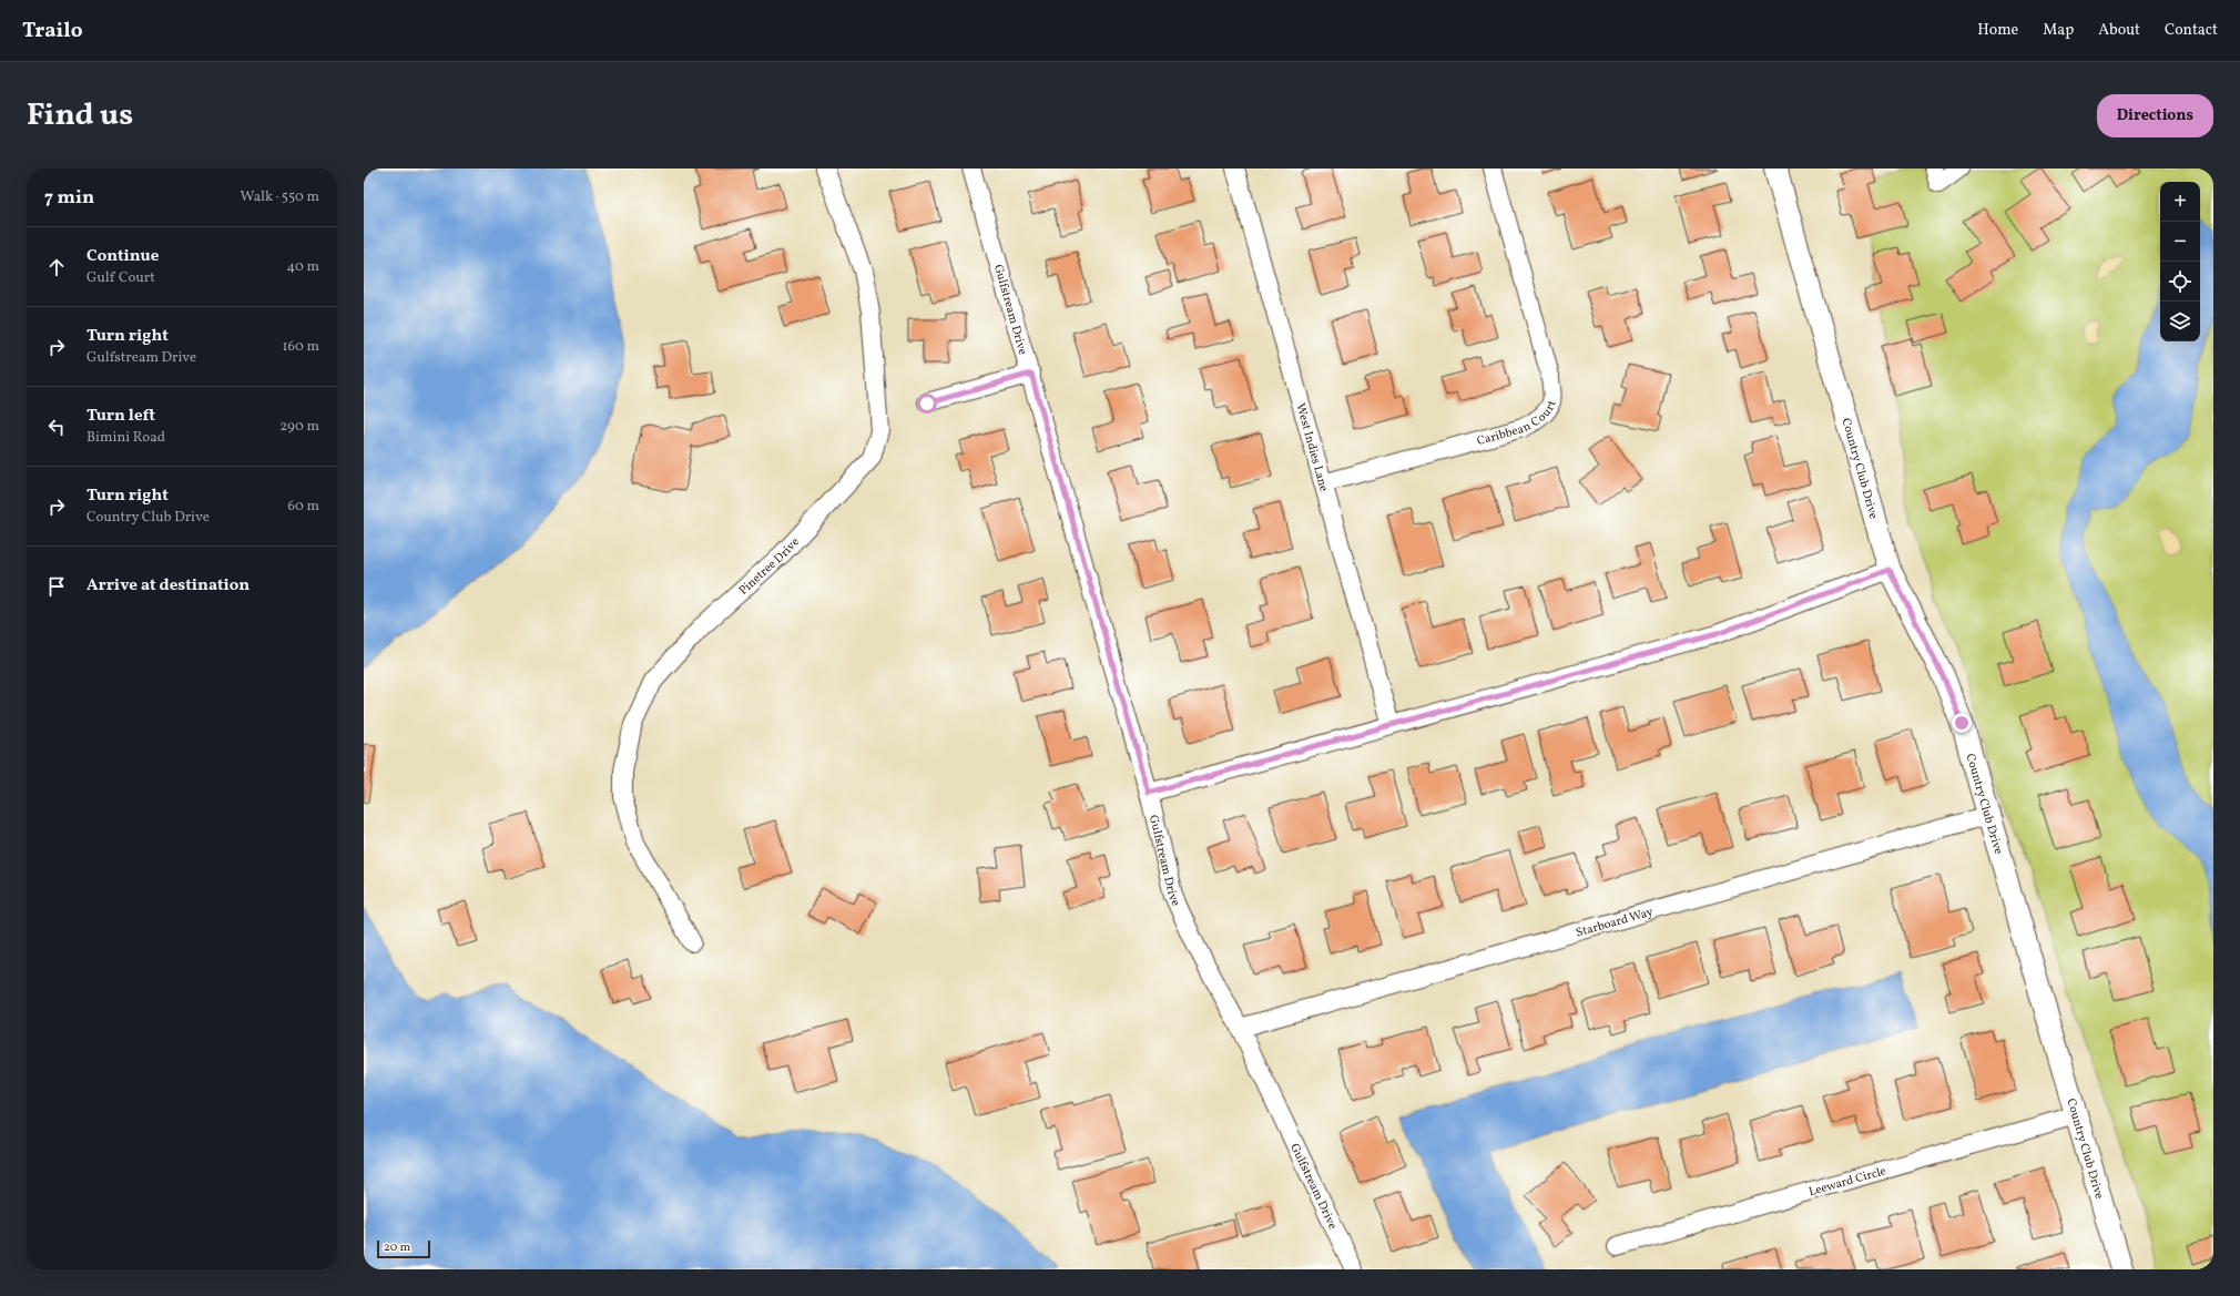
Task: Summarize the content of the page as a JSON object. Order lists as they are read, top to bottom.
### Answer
{
  "streets": {
    "street": [
      "Gulfstream Drive",
      "Caribbean Court",
      "West Indies Lane",
      "Country Club Drive",
      "Pinetree Drive",
      "Starboard Way",
      "Leeward Circle"
    ]
  },
  "crossings": [
    ["Gulfstream Drive", "Starboard Way"],
    ["Caribbean Court", "West Indies Lane"],
    ["Country Club Drive", "Starboard Way"],
    ["Country Club Drive", "Leeward Circle"]
  ],
  "scale_bar": "20 m",
  "page": {
    "header": "Trailo",
    "nav": [
      "Home",
      "Map",
      "About",
      "Contact"
    ],
    "title": "Find us",
    "buttons": "Directions",
    "heading": ["7 min", "Walk · 550 m"],
    "map_buttons": ["+", "−"],
    "list": [
      ["Continue", "Gulf Court", "40 m"],
      ["Turn right", "Gulfstream Drive", "160 m"],
      ["Turn left", "Bimini Road", "290 m"],
      ["Turn right", "Country Club Drive", "60 m"],
      "Arrive at destination"
    ],
    "scale": "20 m"
  }
}
